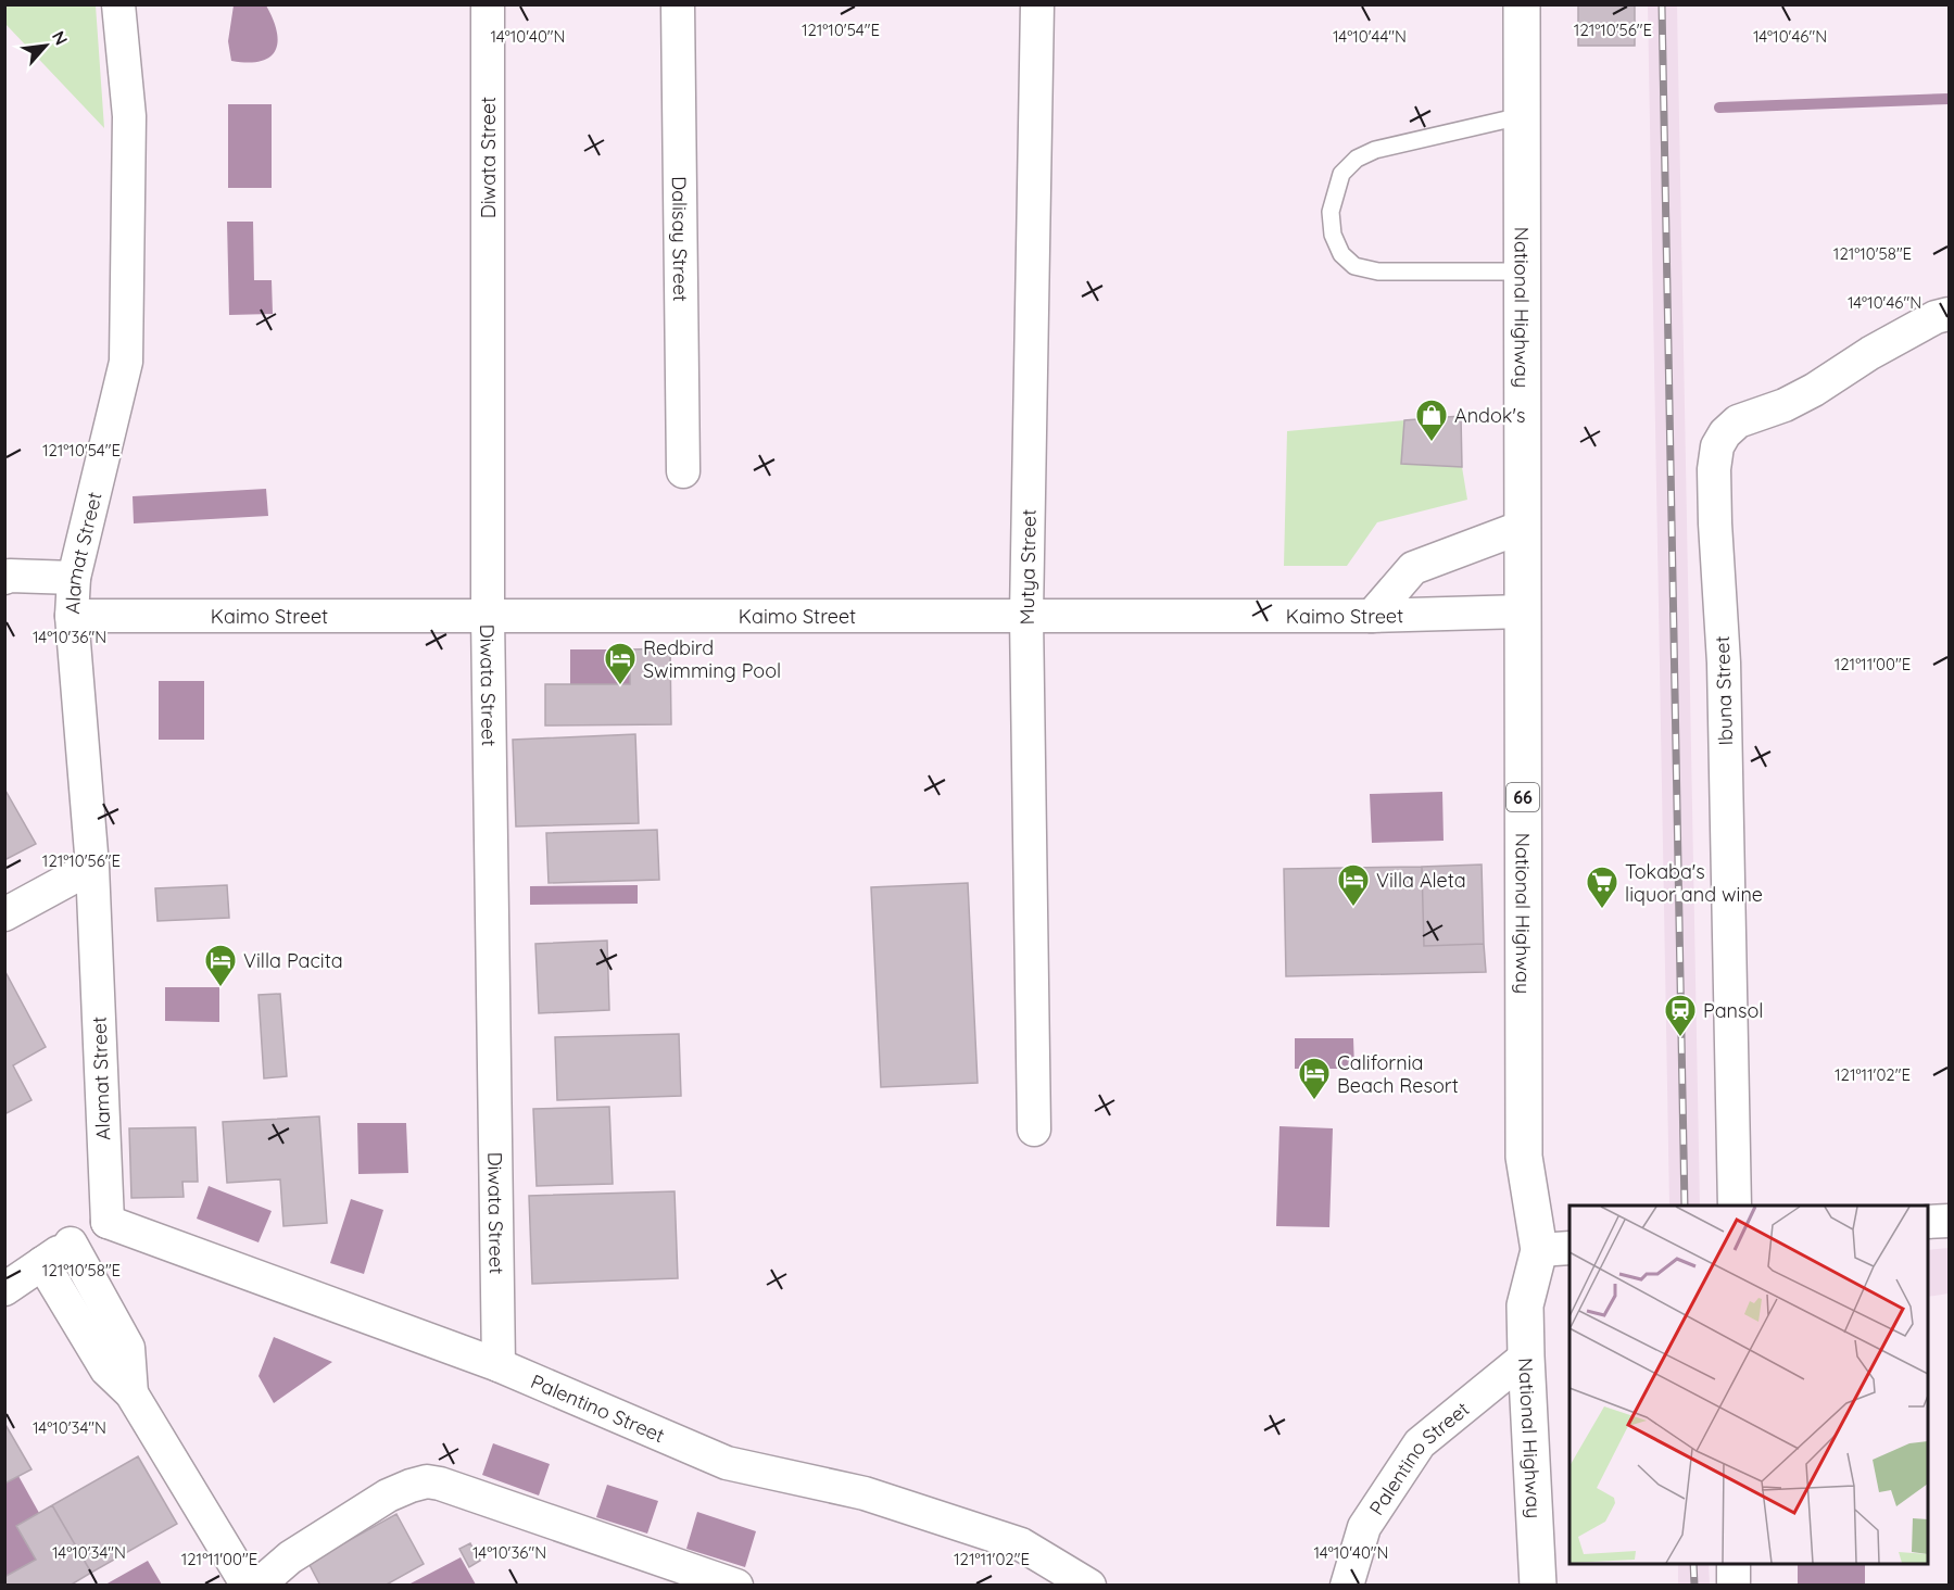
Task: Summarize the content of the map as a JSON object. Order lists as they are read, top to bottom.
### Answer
{
  "streets": {
    "main road": ["National Highway", "66"],
    "street": [
      "Diwata Street",
      "Dalisay Street",
      "Alamat Street",
      "Mutya Street",
      "Kaimo Street",
      "Ibuna Street",
      "Palentino Street"
    ]
  },
  "crossings": [
    ["Diwata Street", "Kaimo Street"],
    ["Diwata Street", "Palentino Street"],
    ["National Highway", "Kaimo Street"],
    ["National Highway", "Palentino Street"],
    ["Alamat Street", "Kaimo Street"],
    ["Alamat Street", "Palentino Street"],
    ["Mutya Street", "Kaimo Street"]
  ],
  "places": {
    "shop": ["Andok's"],
    "hotel": [
      "Redbird Swimming Pool",
      "Villa Aleta",
      "Villa Pacita",
      "California Beach Resort"
    ],
    "supermarket": ["Tokaba's liquor and wine"],
    "station": ["Pansol"]
  },
  "north": "top right",
  "coordinates": [
    "121°10'56\"E",
    "121°10'54\"E",
    "14°10'40\"N",
    "14°10'44\"N",
    "14°10'46\"N",
    "121°10'58\"E",
    "14°10'36\"N",
    "121°11'00\"E",
    "121°11'02\"E",
    "14°10'34\"N"
  ]
}
